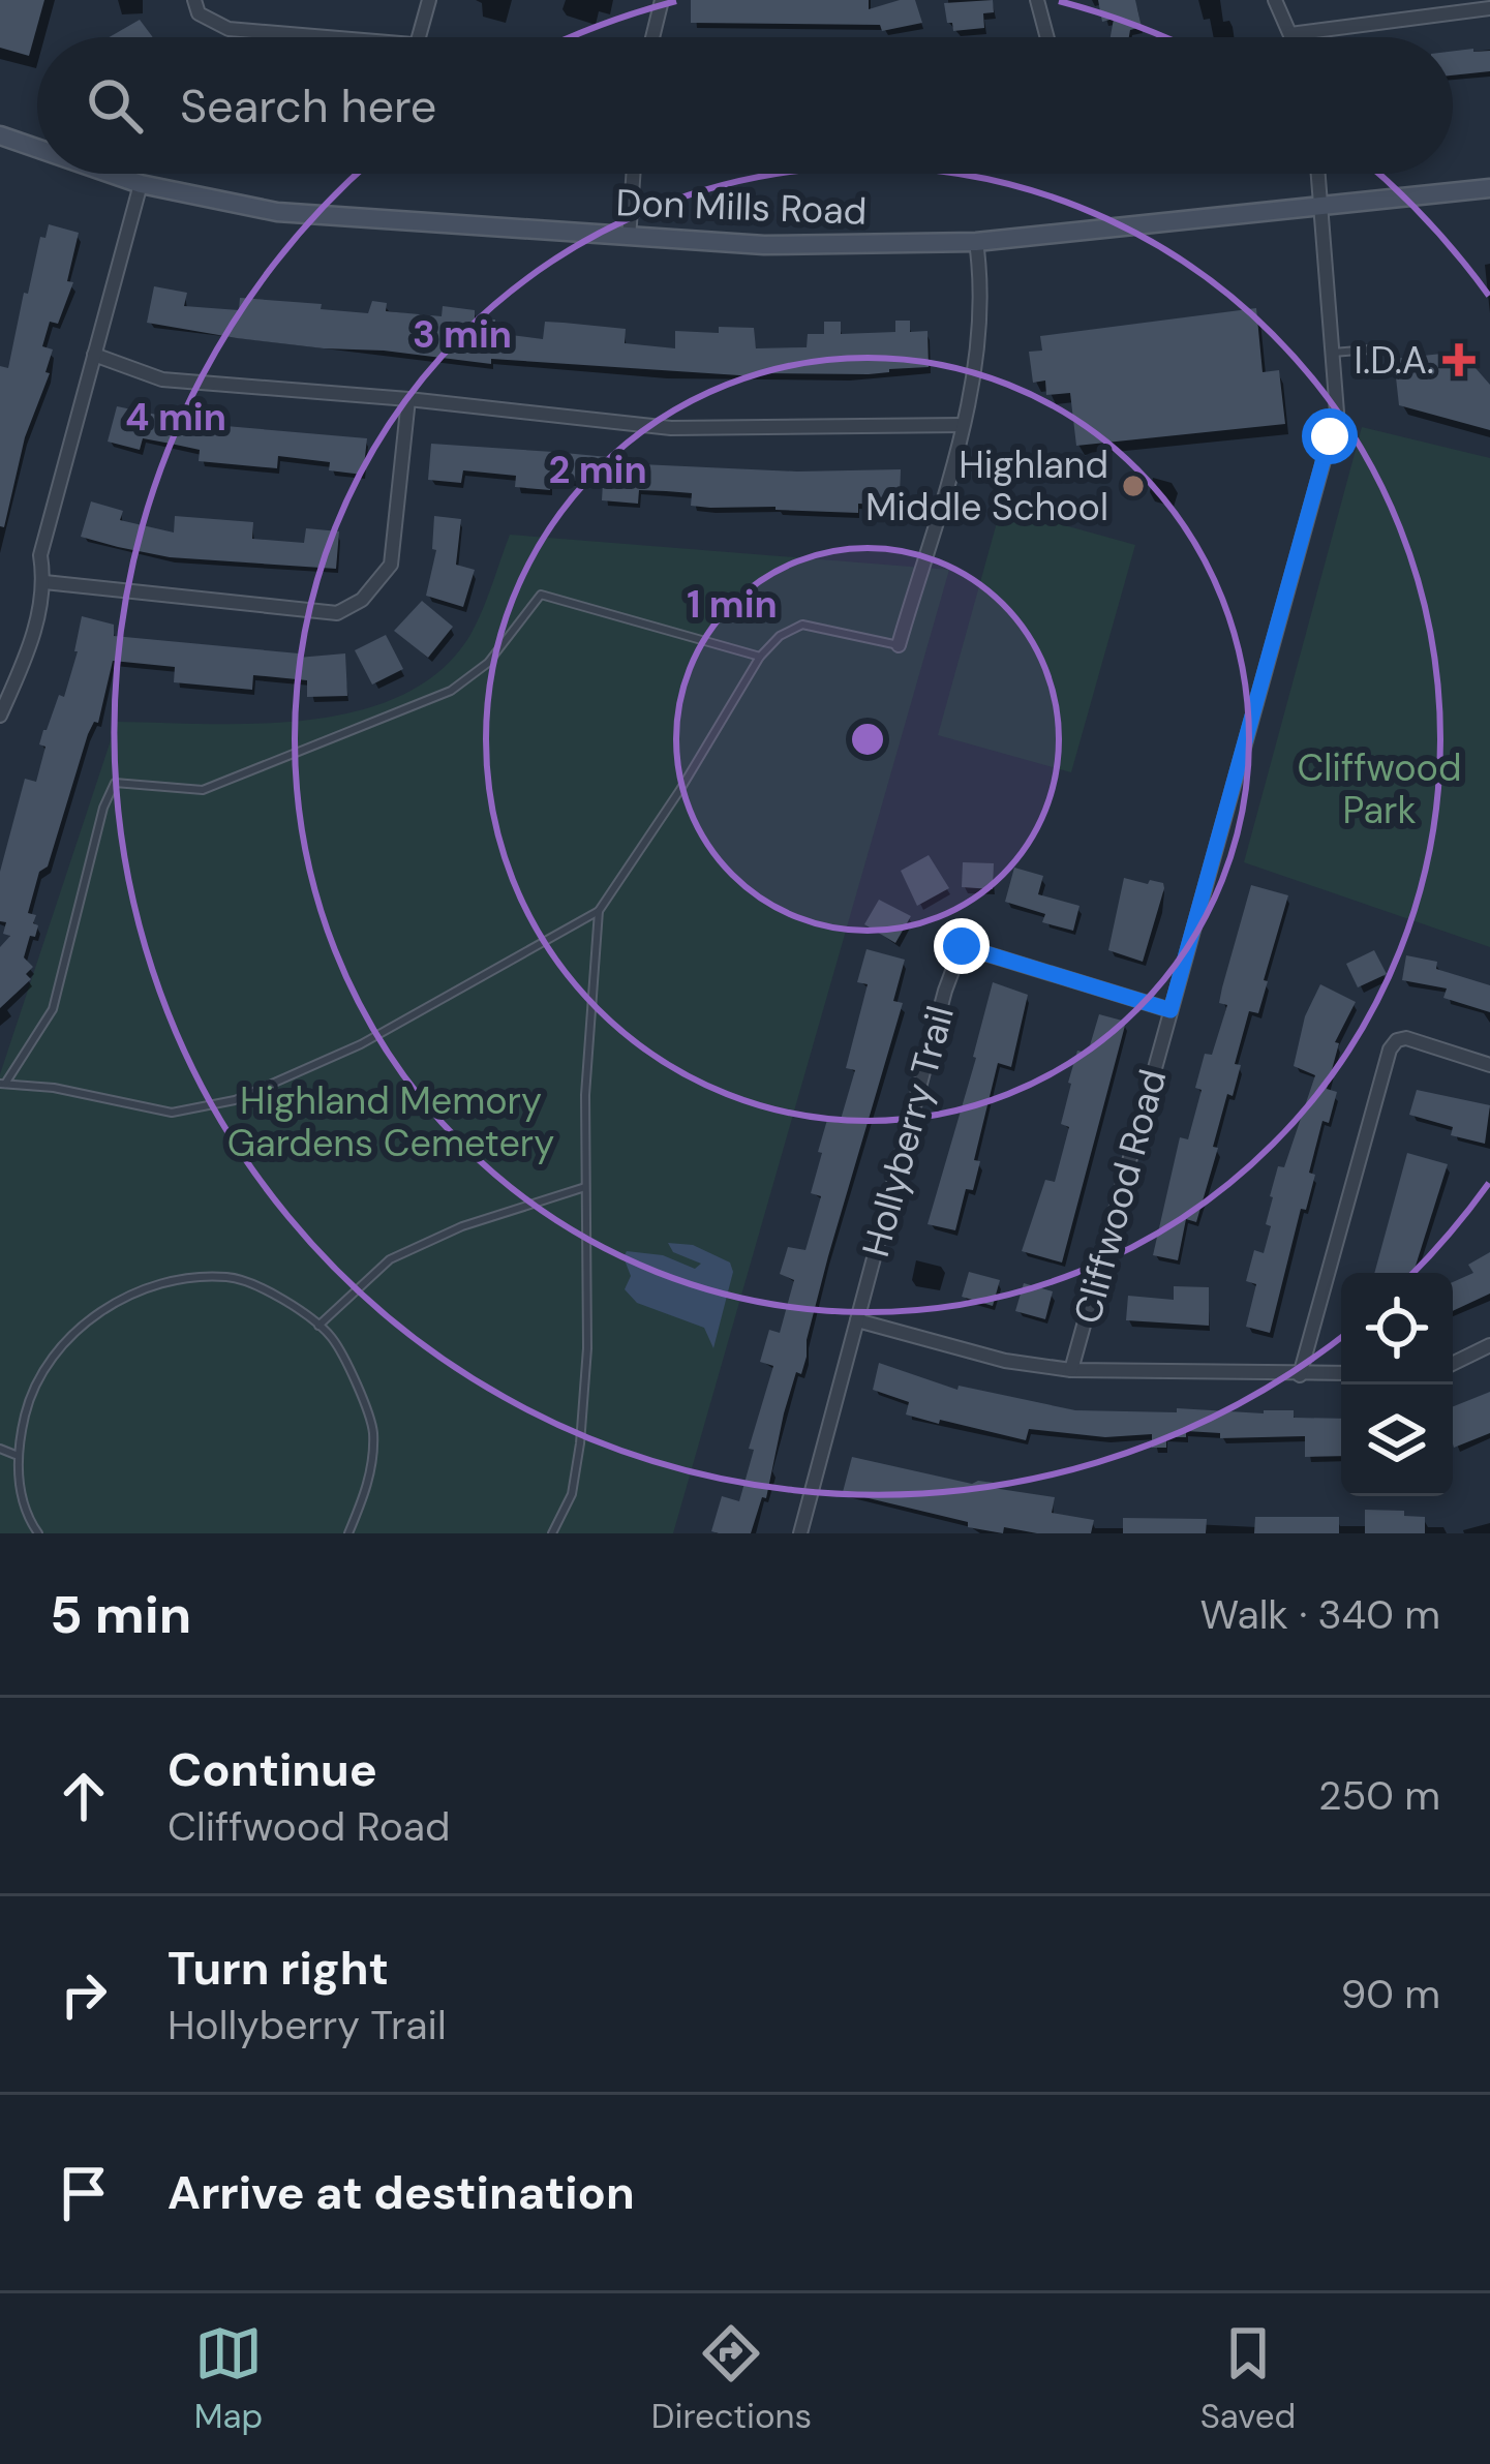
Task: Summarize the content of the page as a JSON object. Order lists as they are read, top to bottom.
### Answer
{
  "streets": {
    "main road": ["Don Mills Road"],
    "street": ["Hollyberry Trail", "Cliffwood Road"]
  },
  "crossings": [
    ["Don Mills Road", "Cliffwood Road"],
    ["Hollyberry Trail", "Cliffwood Road"]
  ],
  "parks": ["Cliffwood Park", "Highland Memory Gardens Cemetery"],
  "places": {
    "health": ["I.D.A."],
    "other": ["Highland Middle School"]
  },
  "page": {
    "search": "Search here",
    "heading": ["5 min", "Walk · 340 m"],
    "list": [
      ["Continue", "Cliffwood Road", "250 m"],
      ["Turn right", "Hollyberry Trail", "90 m"],
      "Arrive at destination"
    ],
    "nav": ["Map", "Directions", "Saved"]
  },
  "rings": [
    "3 min",
    "4 min",
    "2 min",
    "1 min"
  ]
}
